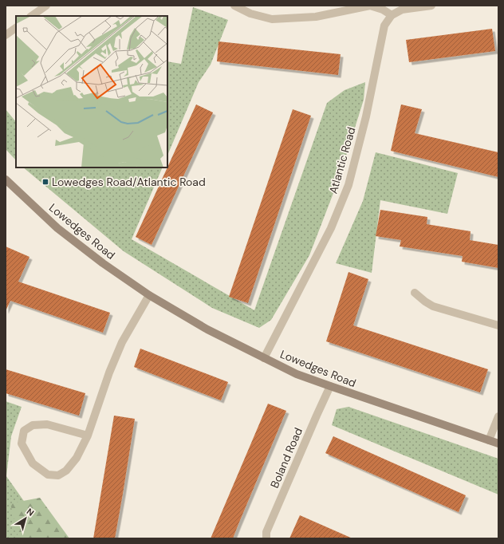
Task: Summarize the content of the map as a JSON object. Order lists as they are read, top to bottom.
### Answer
{
  "streets": {
    "street": ["Atlantic Road", "Lowedges Road", "Boland Road"]
  },
  "crossings": [
    ["Atlantic Road", "Lowedges Road"],
    ["Lowedges Road", "Boland Road"]
  ],
  "places": {
    "transit": ["Lowedges Road/Atlantic Road"]
  },
  "north": "top right"
}
